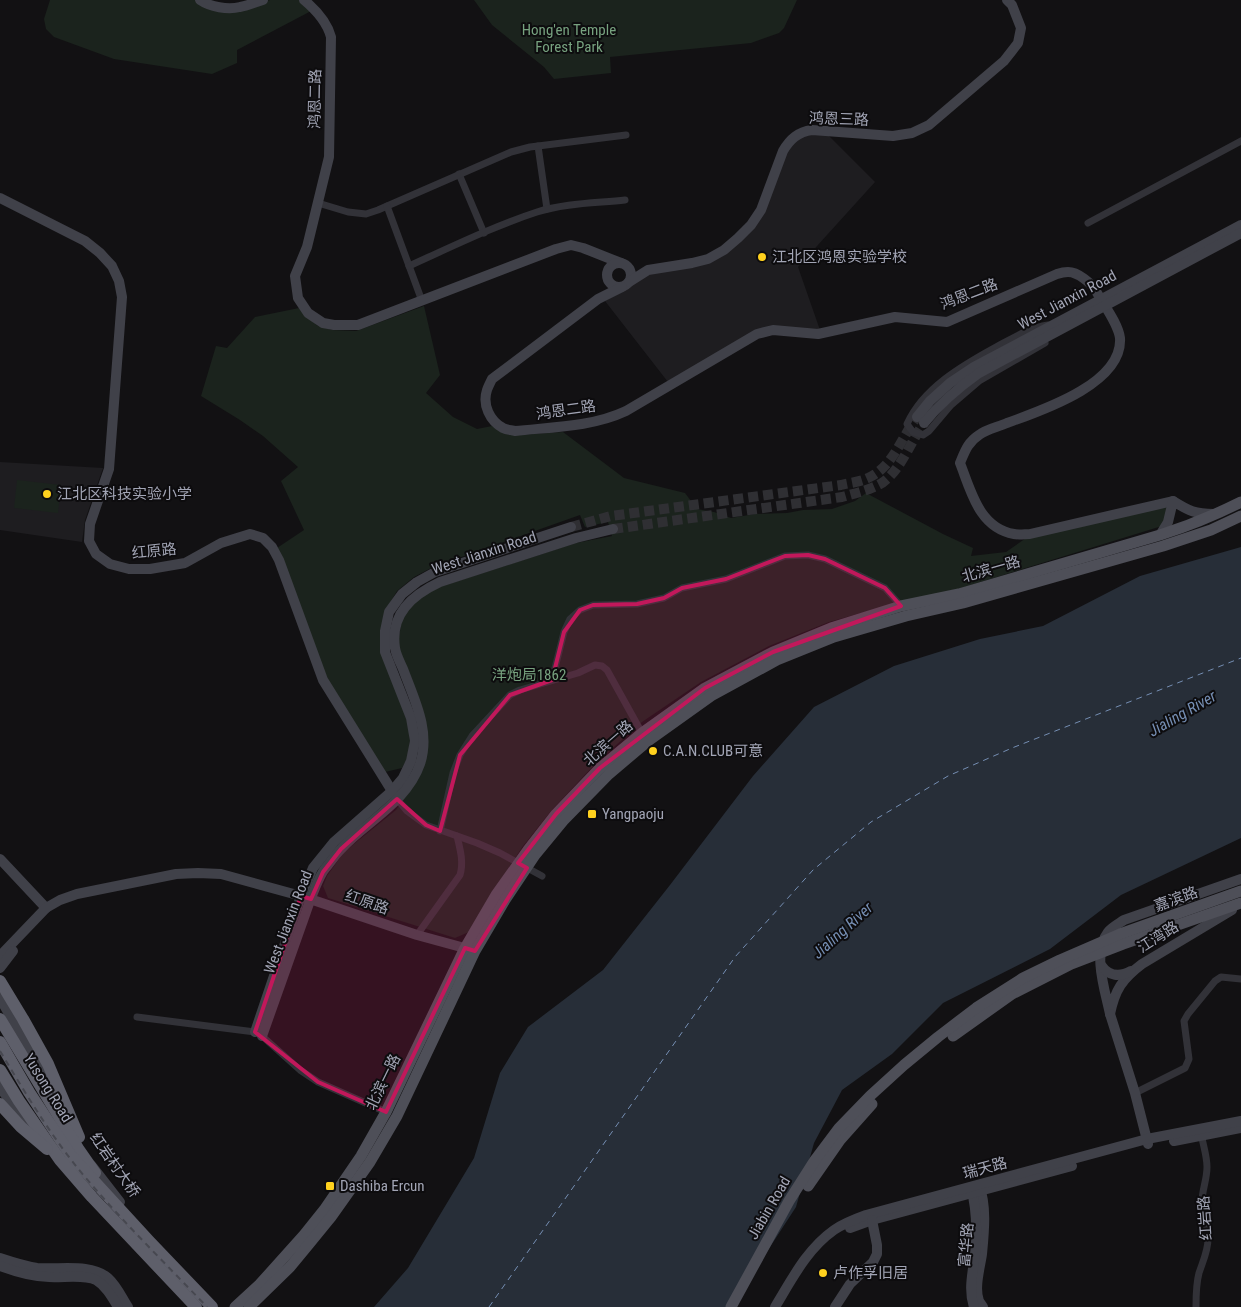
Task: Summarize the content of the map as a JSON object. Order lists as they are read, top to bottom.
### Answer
{
  "streets": {
    "highway": ["Yusong Road", "红岩村大桥"],
    "main road": ["北滨一路", "嘉滨路", "Jiabin Road"],
    "street": [
      "鸿恩二路",
      "鸿恩三路",
      "West Jianxin Road",
      "红原路",
      "江湾路",
      "瑞天路",
      "红岩路",
      "富华路"
    ]
  },
  "crossings": [
    ["鸿恩二路", "鸿恩三路"],
    ["鸿恩二路", "West Jianxin Road"],
    ["West Jianxin Road", "红原路"],
    ["红原路", "北滨一路"],
    ["嘉滨路", "江湾路"],
    ["江湾路", "瑞天路"],
    ["Yusong Road", "红岩村大桥"],
    ["瑞天路", "红岩路"],
    ["瑞天路", "富华路"]
  ],
  "water": ["Jialing River"],
  "parks": ["Hong'en Temple Forest Park", "洋炮局1862"],
  "places": {
    "other": [
      "江北区鸿恩实验学校",
      "江北区科技实验小学",
      "C.A.N.CLUB可意",
      "卢作孚旧居"
    ],
    "transit": ["Yangpaoju", "Dashiba Ercun"]
  }
}
